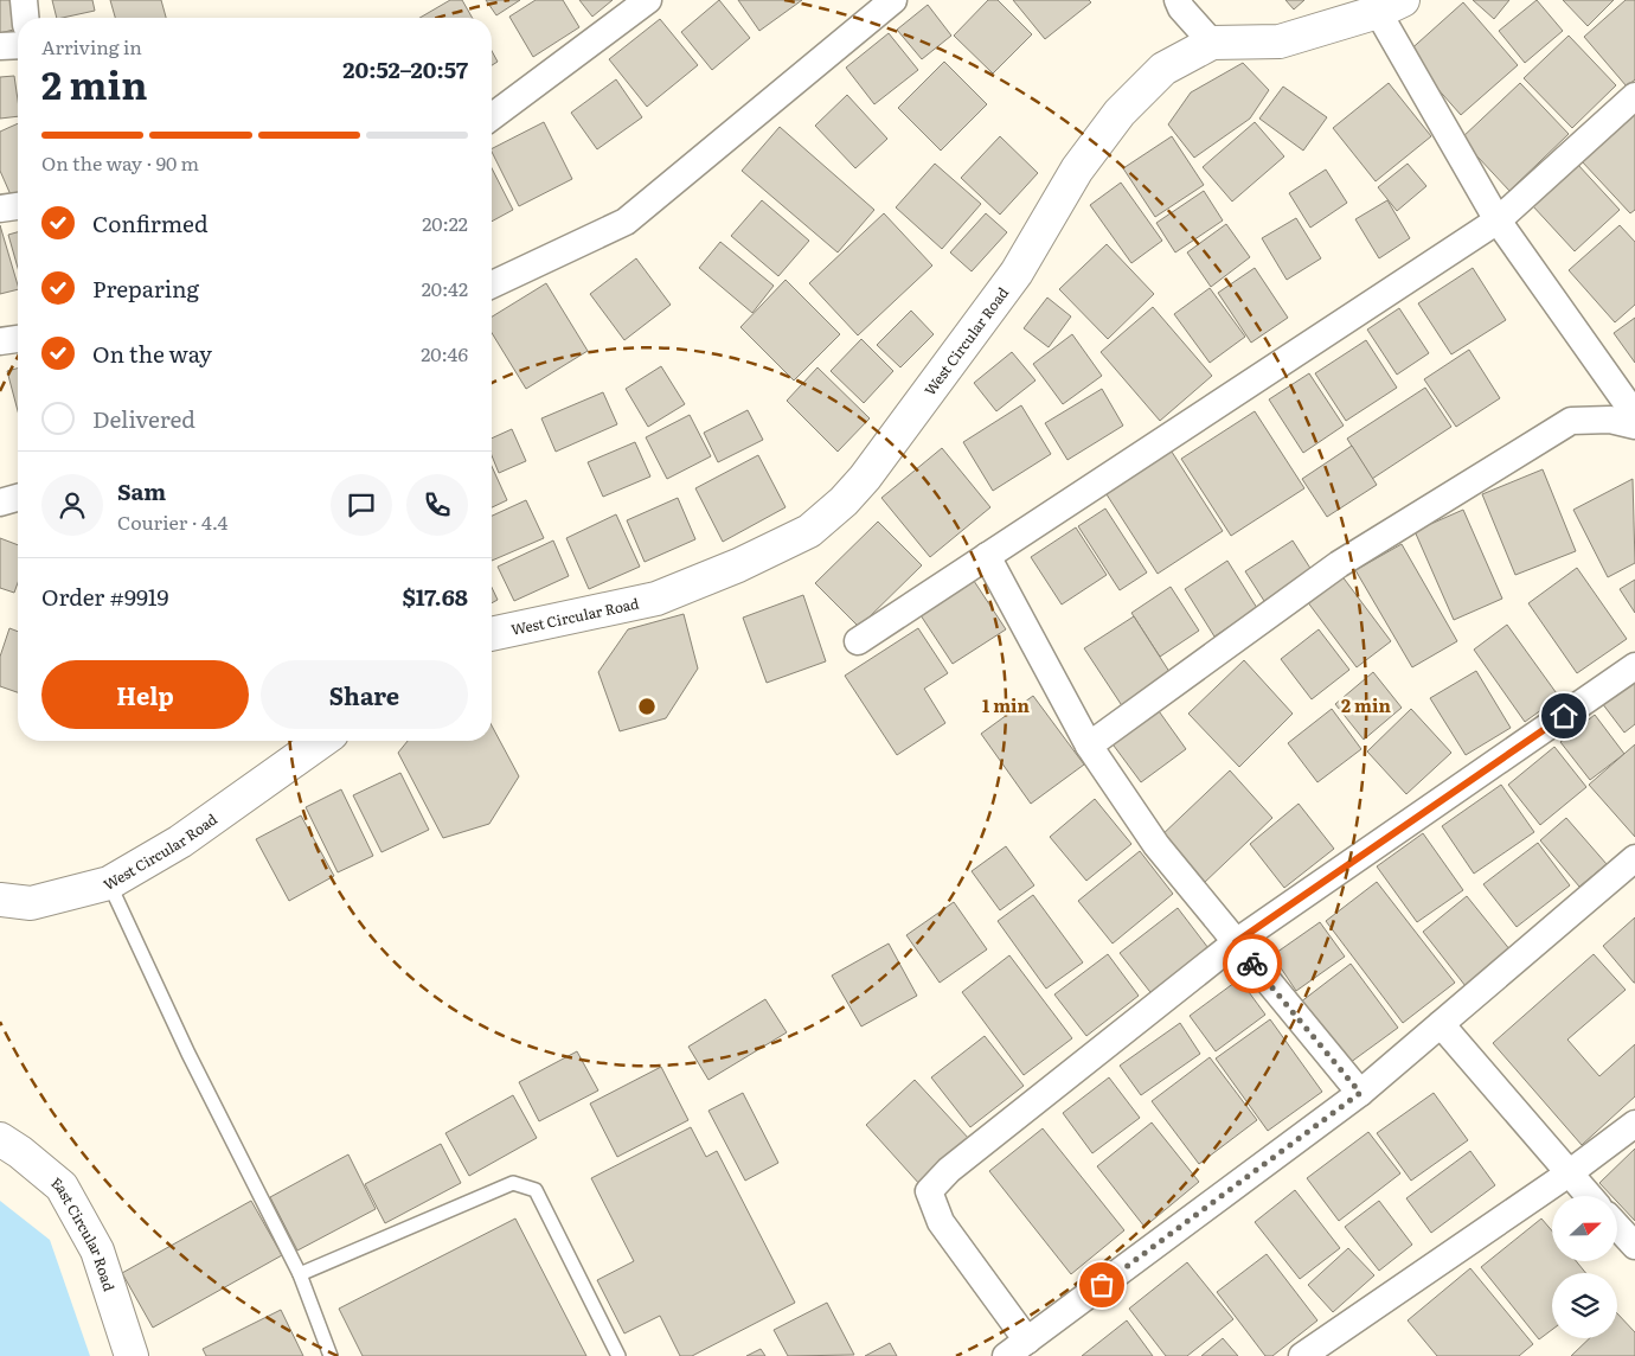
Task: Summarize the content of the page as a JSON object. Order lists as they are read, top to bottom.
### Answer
{
  "streets": {
    "street": ["West Circular Road", "East Circular Road"]
  },
  "north": "right",
  "page": {
    "heading": ["2 min", "Arriving in", "20:52–20:57"],
    "panel": [
      "Sam",
      "Courier · 4.4",
      "Order #9919",
      "$17.68"
    ],
    "bar": "On the way · 90 m",
    "list": [
      ["Confirmed", "20:22"],
      ["Preparing", "20:42"],
      ["On the way", "20:46"],
      "Delivered"
    ],
    "buttons": ["Help", "Share"]
  },
  "rings": ["1 min", "2 min"]
}
